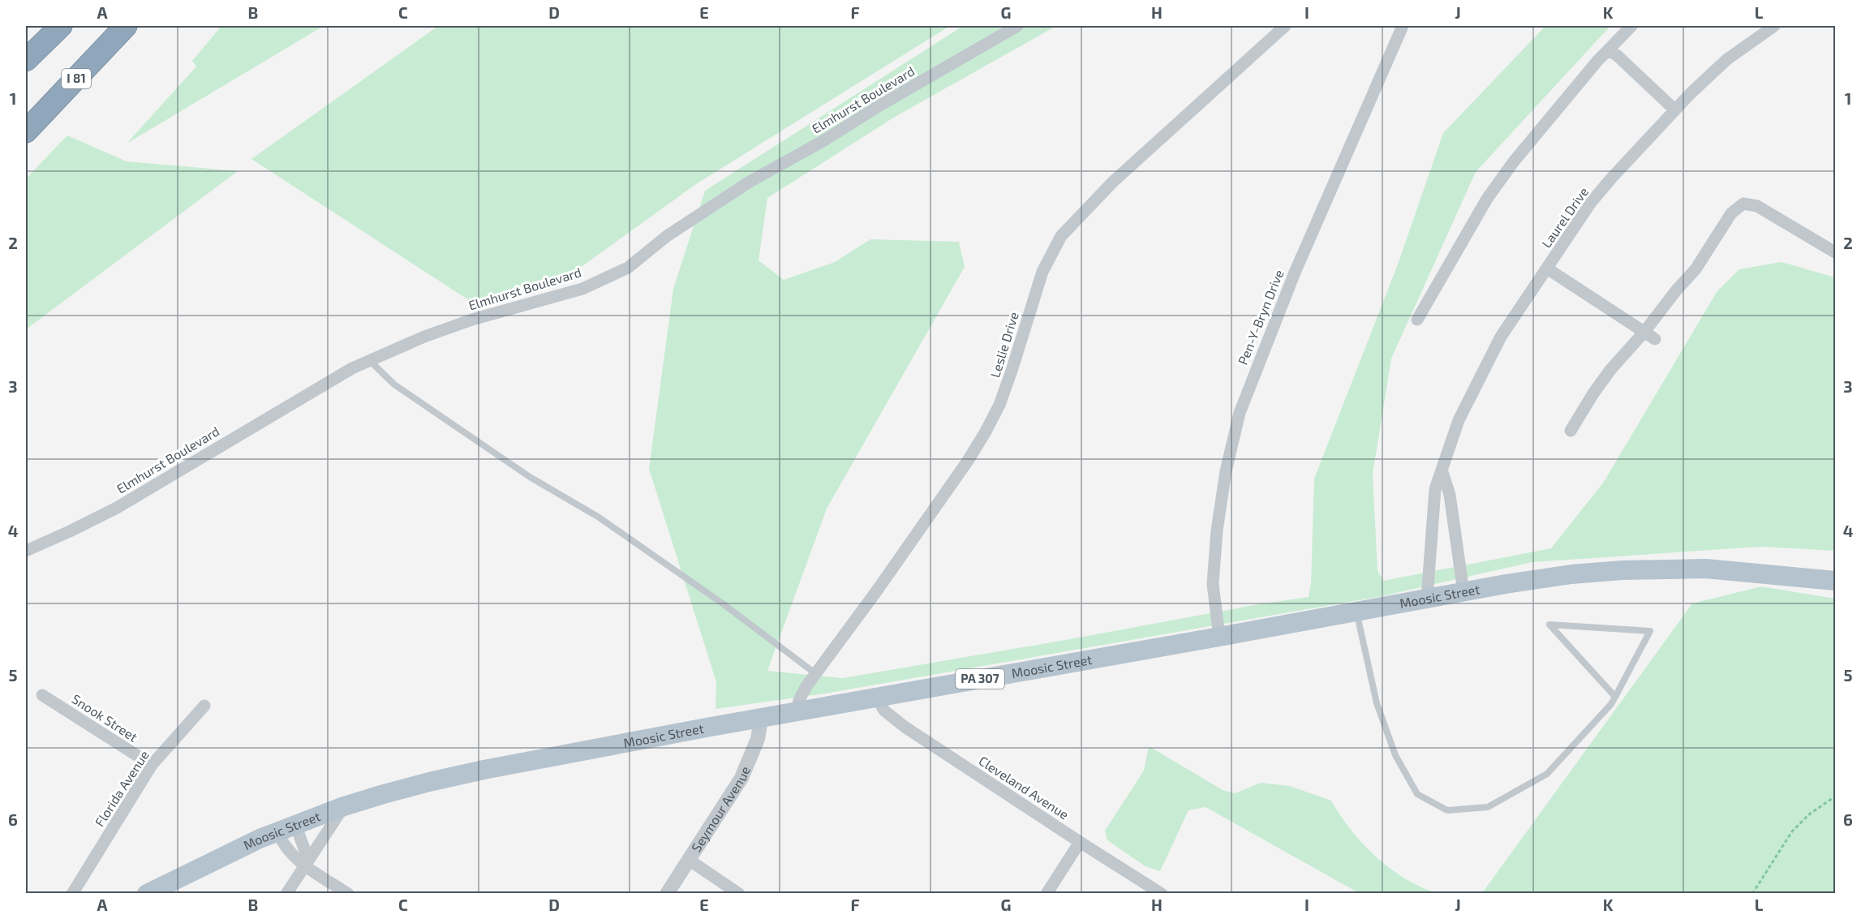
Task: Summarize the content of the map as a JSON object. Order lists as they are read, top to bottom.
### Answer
{
  "streets": {
    "highway": ["I 81"],
    "main road": ["Moosic Street", "PA 307"],
    "street": [
      "Elmhurst Boulevard",
      "Laurel Drive",
      "Pen-Y-Bryn Drive",
      "Leslie Drive",
      "Snook Street",
      "Cleveland Avenue",
      "Florida Avenue",
      "Seymour Avenue"
    ]
  },
  "crossings": [
    ["Laurel Drive", "Moosic Street"],
    ["Pen-Y-Bryn Drive", "Moosic Street"],
    ["Leslie Drive", "Moosic Street"],
    ["Moosic Street", "Cleveland Avenue"],
    ["Moosic Street", "Seymour Avenue"],
    ["Snook Street", "Florida Avenue"]
  ],
  "grid": {
    "columns": [
      "A",
      "B",
      "C",
      "D",
      "E",
      "F",
      "G",
      "H",
      "I",
      "J",
      "K",
      "L"
    ],
    "rows": [
      "1",
      "2",
      "3",
      "4",
      "5",
      "6"
    ]
  }
}
